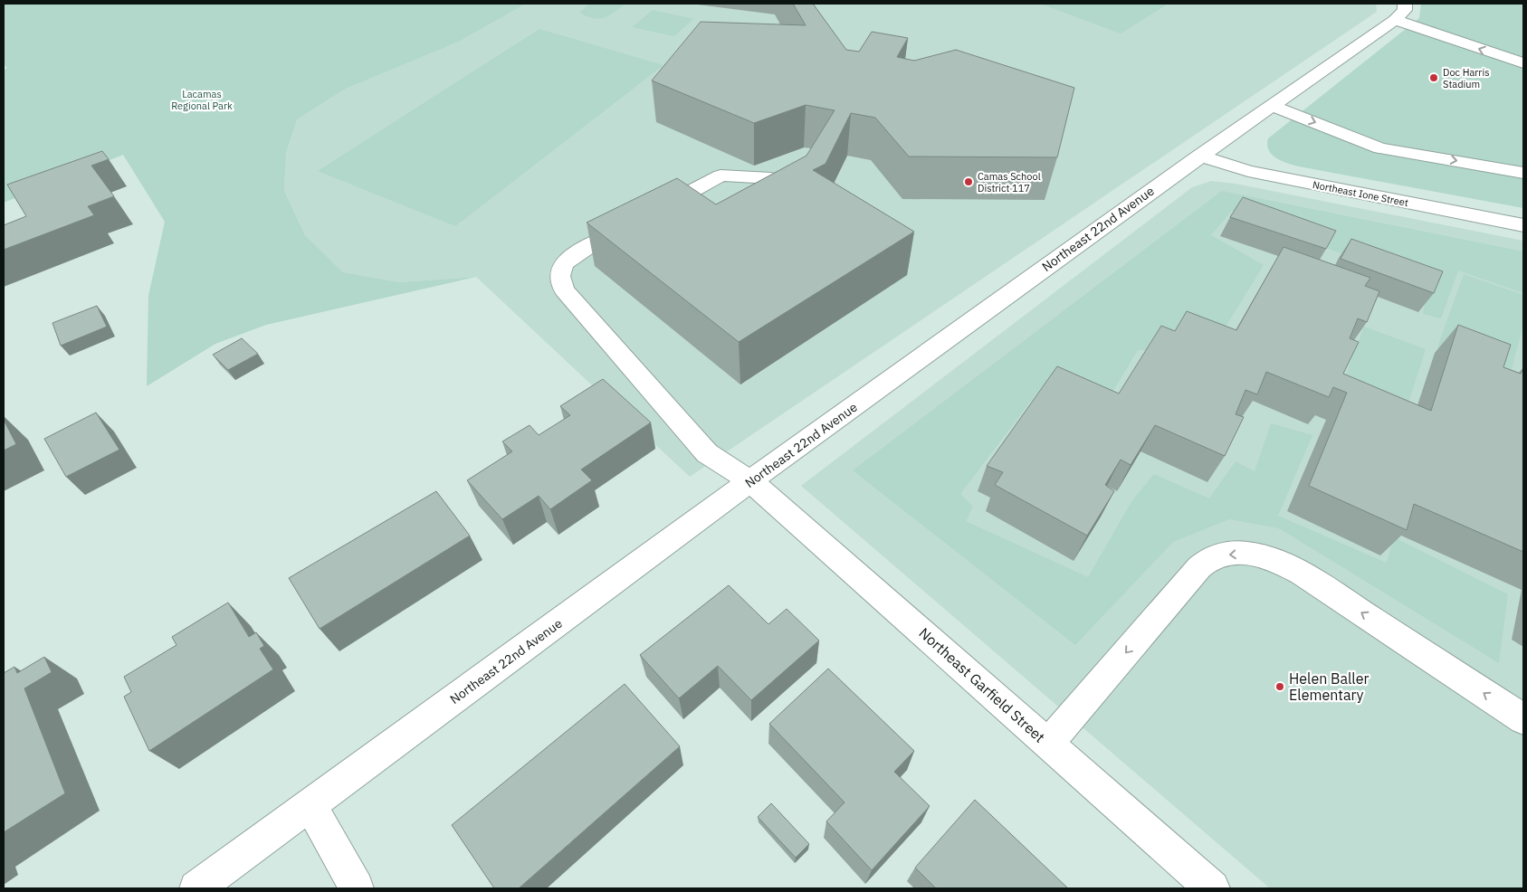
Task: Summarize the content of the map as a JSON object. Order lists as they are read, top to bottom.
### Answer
{
  "streets": {
    "street": ["Northeast Ione Street", "Northeast 22nd Avenue", "Northeast Garfield Street"]
  },
  "crossings": [
    ["Northeast Ione Street", "Northeast 22nd Avenue"],
    ["Northeast 22nd Avenue", "Northeast Garfield Street"]
  ],
  "parks": ["Lacamas Regional Park"],
  "places": ["Doc Harris Stadium", "Camas School District 117", "Helen Baller Elementary"]
}
